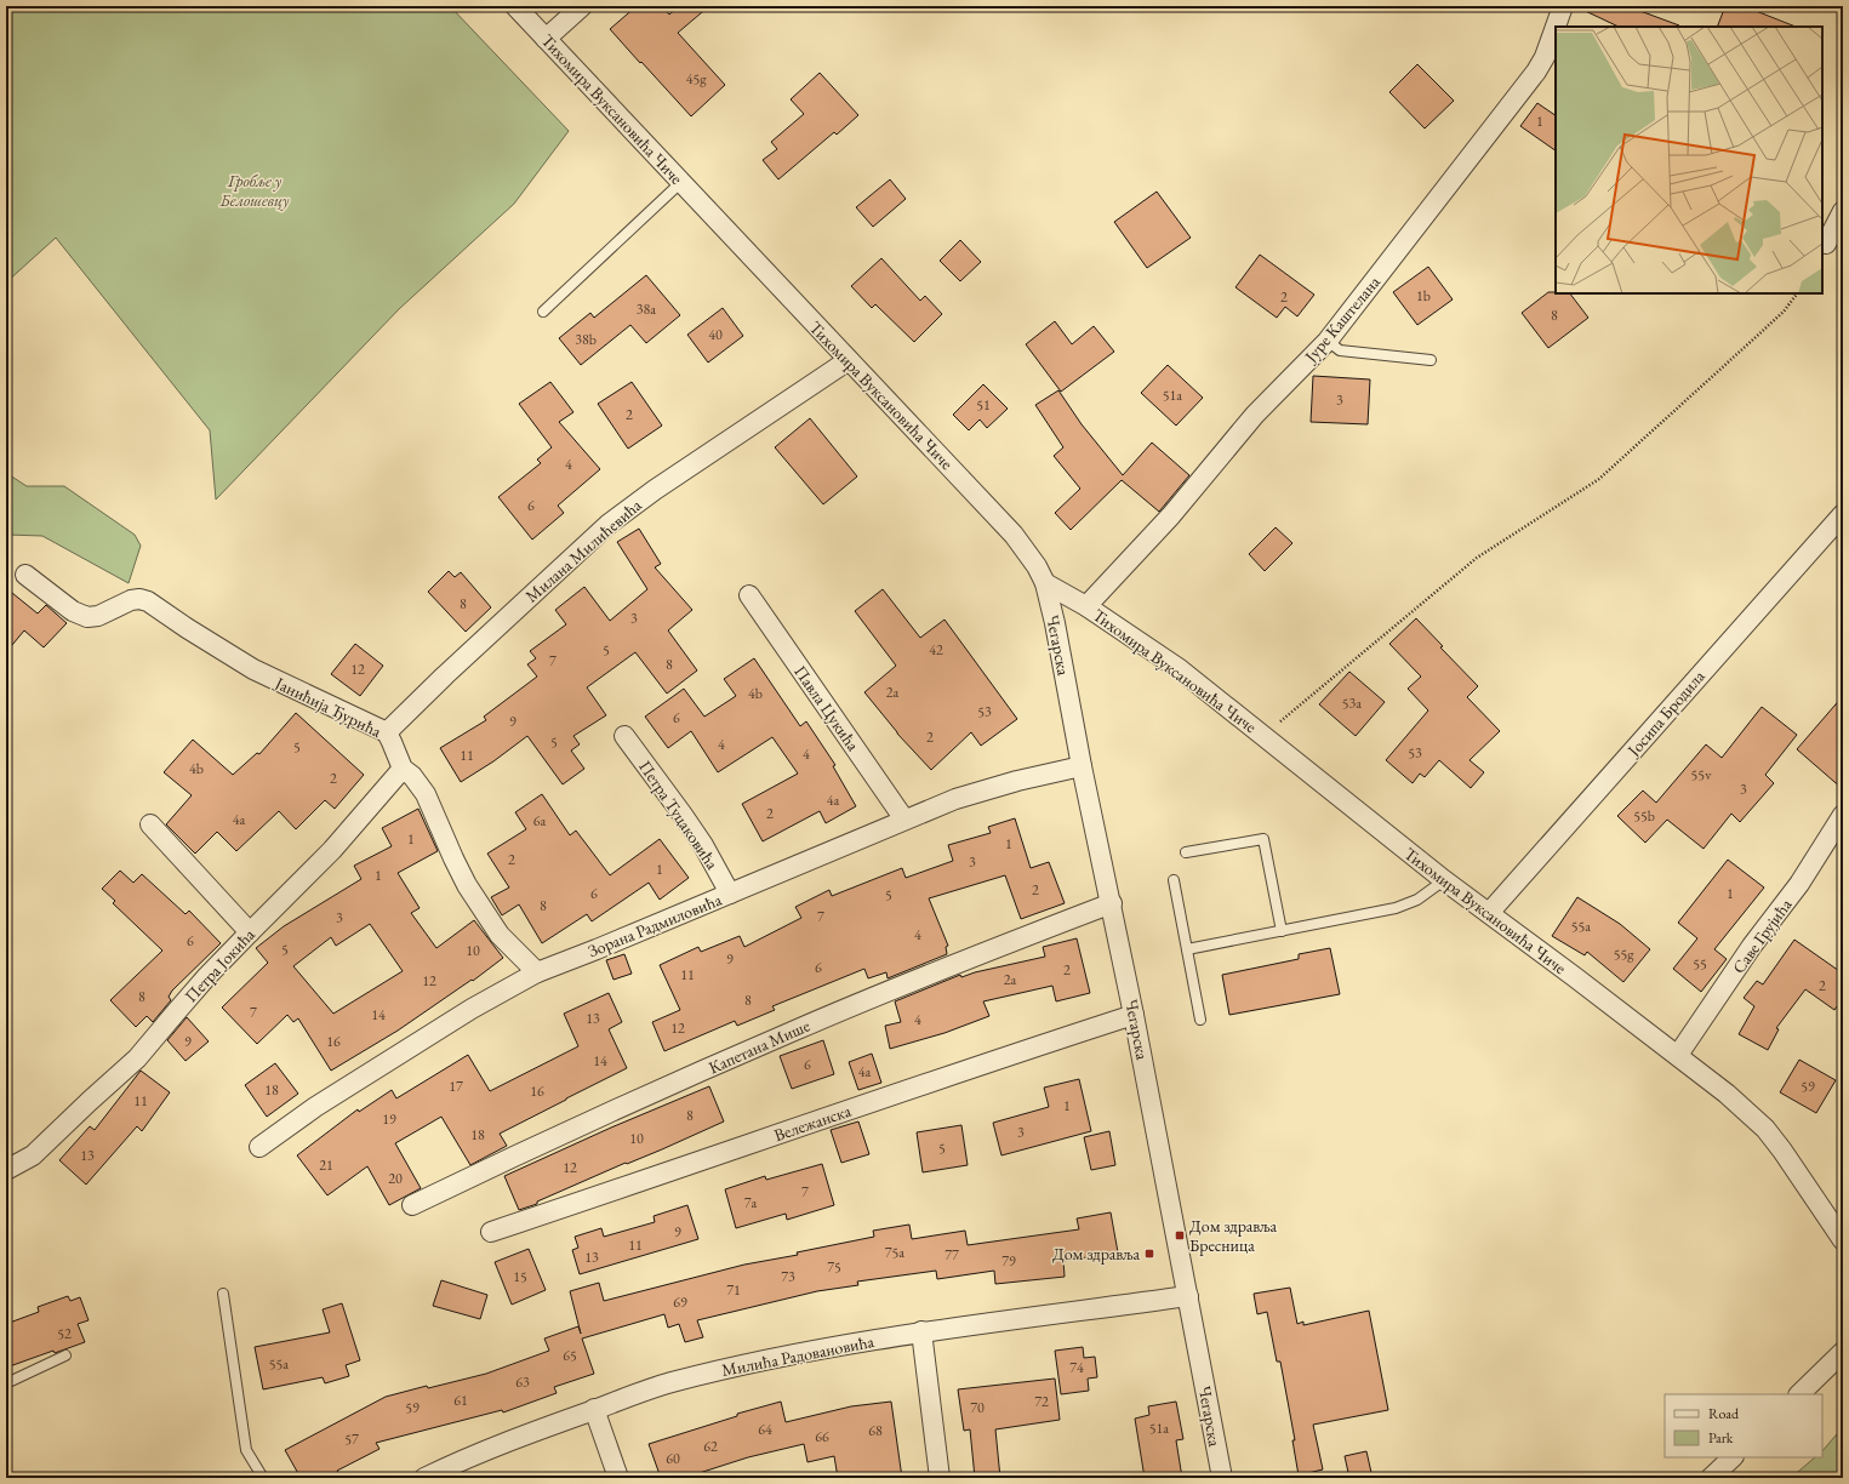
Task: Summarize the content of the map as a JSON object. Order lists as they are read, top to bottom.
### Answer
{
  "streets": {
    "street": [
      "Тихомира Вуксановића Чиче",
      "Јуре Каштелана",
      "Милана Милићевића",
      "Чегарска",
      "Јанићија Ђурића",
      "Павла Цукића",
      "Јосипа Бродила",
      "Петра Туцаковића",
      "Зорана Радмиловића",
      "Саве Грујића",
      "Петра Јокића",
      "Капетана Мише",
      "Вележанска",
      "Милића Радовановића"
    ]
  },
  "crossings": [
    ["Тихомира Вуксановића Чиче", "Јуре Каштелана"],
    ["Тихомира Вуксановића Чиче", "Милана Милићевића"],
    ["Тихомира Вуксановића Чиче", "Чегарска"],
    ["Тихомира Вуксановића Чиче", "Јосипа Бродила"],
    ["Тихомира Вуксановића Чиче", "Саве Грујића"],
    ["Милана Милићевића", "Јанићија Ђурића"],
    ["Чегарска", "Зорана Радмиловића"],
    ["Чегарска", "Капетана Мише"],
    ["Чегарска", "Вележанска"],
    ["Чегарска", "Милића Радовановића"],
    ["Јанићија Ђурића", "Зорана Радмиловића"],
    ["Јанићија Ђурића", "Петра Јокића"],
    ["Павла Цукића", "Зорана Радмиловића"],
    ["Петра Туцаковића", "Зорана Радмиловића"]
  ],
  "parks": ["Гробље у Белошевцу"],
  "places": {
    "transit": ["Дом здравља Бресница", "Дом здравља"]
  },
  "house_numbers": [
    "45g",
    "1",
    "1b",
    "2",
    "38a",
    "8",
    "40",
    "38b",
    "51a",
    "3",
    "51",
    "2",
    "4",
    "6",
    "8",
    "3",
    "5",
    "42",
    "7",
    "8",
    "12",
    "2a",
    "4b",
    "53a",
    "53",
    "6",
    "9",
    "2",
    "5",
    "4",
    "5",
    "53",
    "4",
    "11",
    "4b",
    "55v",
    "2",
    "3",
    "4a",
    "2",
    "55b",
    "4a",
    "6a",
    "1",
    "1",
    "2",
    "3",
    "1",
    "1",
    "2",
    "6",
    "1",
    "5",
    "8",
    "7",
    "3",
    "55a",
    "4",
    "6",
    "5",
    "10",
    "55g",
    "9",
    "55",
    "6",
    "2",
    "11",
    "2a",
    "12",
    "2",
    "8",
    "8",
    "7",
    "14",
    "13",
    "4",
    "12",
    "9",
    "16",
    "14",
    "6",
    "4a",
    "17",
    "59",
    "18",
    "16",
    "11",
    "1",
    "8",
    "19",
    "3",
    "18",
    "10",
    "5",
    "13",
    "21",
    "12",
    "20",
    "7",
    "7a",
    "9",
    "11",
    "75a",
    "77",
    "13",
    "79",
    "75",
    "15",
    "73",
    "71",
    "69",
    "52",
    "65",
    "55a",
    "74",
    "63",
    "61",
    "72",
    "59",
    "70",
    "51a",
    "64",
    "68",
    "66",
    "57",
    "62",
    "60"
  ],
  "legend": ["Road", "Park"]
}
